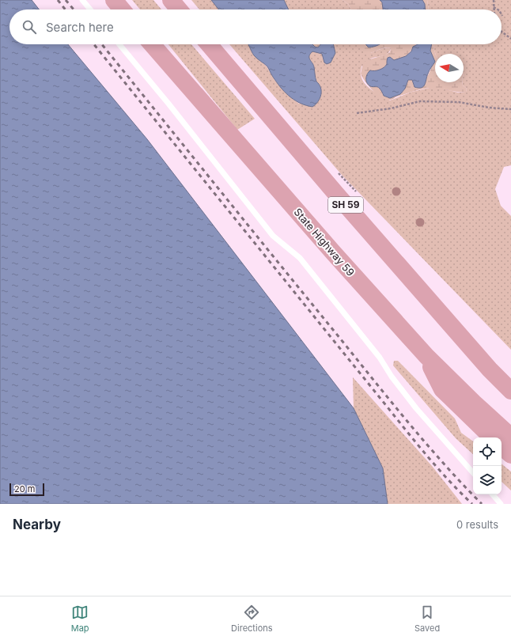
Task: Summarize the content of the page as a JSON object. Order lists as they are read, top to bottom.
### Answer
{
  "streets": {
    "main road": ["SH 59", "State Highway 59"]
  },
  "scale_bar": "20 m",
  "north": "left",
  "page": {
    "search": "Search here",
    "scale": "20 m",
    "heading": ["Nearby", "0 results"],
    "nav": ["Map", "Directions", "Saved"]
  }
}
